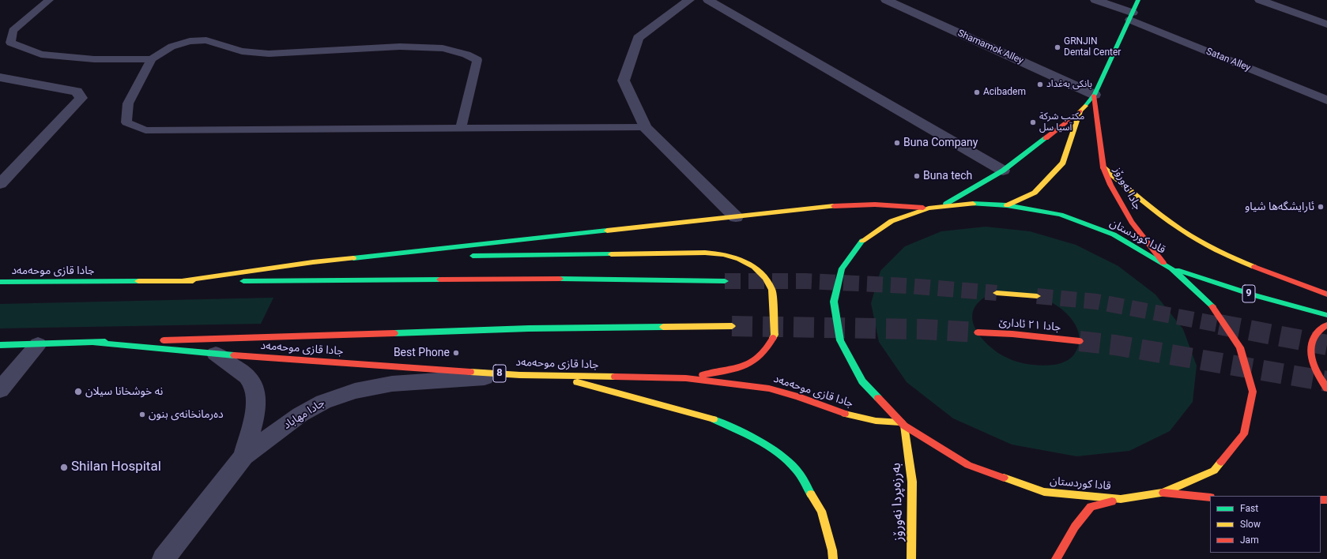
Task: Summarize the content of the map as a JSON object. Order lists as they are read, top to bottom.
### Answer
{
  "streets": {
    "main road": [
      "جادا نەورۆز",
      "قادا کوردستان",
      "جادا قازی موحەمەد",
      "9",
      "جادا ٢١ ئادارێ",
      "8",
      "بەرزەپردا نەورۆز"
    ],
    "street": ["Shamamok Alley", "Satan Alley", "جادا مهاباد"]
  },
  "crossings": [
    ["Shamamok Alley", "جادا نەورۆز"],
    ["جادا نەورۆز", "قادا کوردستان"],
    ["قادا کوردستان", "جادا قازی موحەمەد"],
    ["قادا کوردستان", "9"],
    ["قادا کوردستان", "بەرزەپردا نەورۆز"],
    ["جادا قازی موحەمەد", "جادا مهاباد"],
    ["جادا قازی موحەمەد", "بەرزەپردا نەورۆز"]
  ],
  "places": [
    "GRNJIN Dental Center",
    "بانکی بەغداد",
    "Acibadem",
    "مكتب شركة آسيا سل",
    "Buna Company",
    "Buna tech",
    "ئارایشگەها شیاو",
    "Best Phone",
    "نه خوشخانا سيلان",
    "دەرمانخانەی بنون",
    "Shilan Hospital"
  ],
  "legend": ["Fast", "Slow", "Jam"]
}
